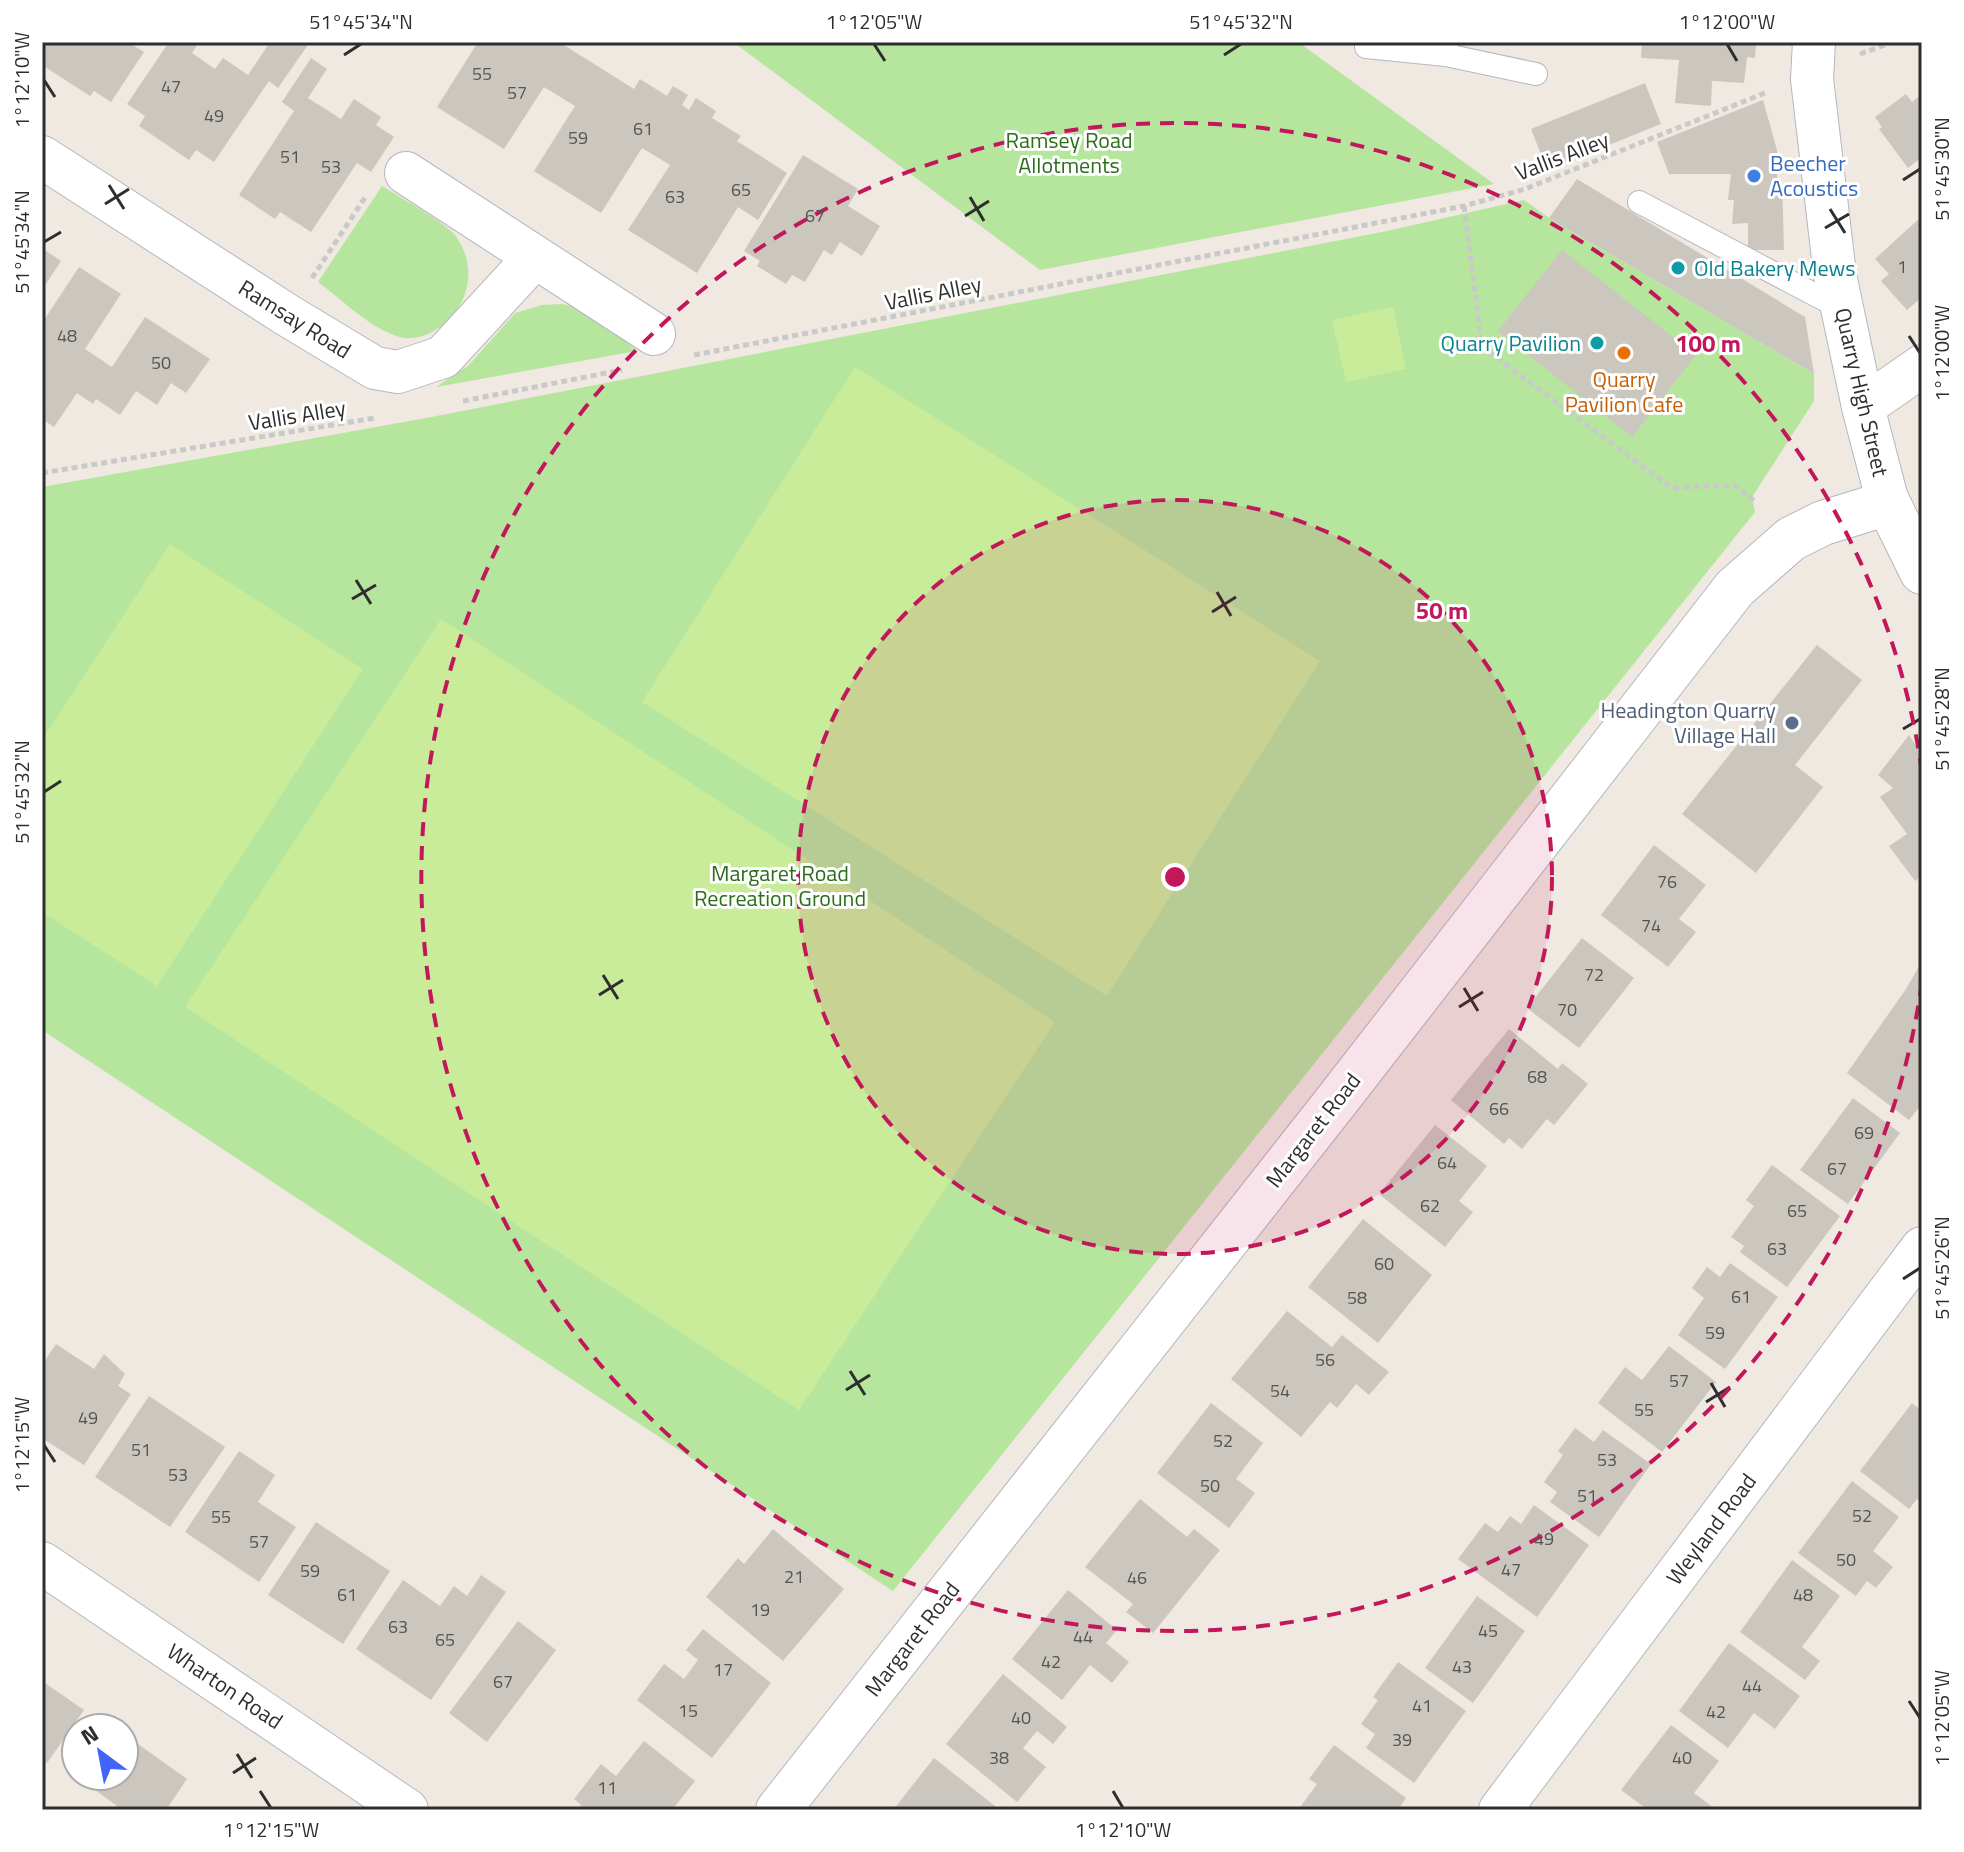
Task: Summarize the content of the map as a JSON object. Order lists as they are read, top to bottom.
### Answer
{
  "streets": {
    "street": [
      "Ramsay Road",
      "Quarry High Street",
      "Margaret Road",
      "Weyland Road",
      "Wharton Road"
    ],
    "path": ["Vallis Alley"]
  },
  "crossings": [
    ["Vallis Alley", "Quarry High Street"],
    ["Quarry High Street", "Margaret Road"]
  ],
  "parks": ["Ramsey Road Allotments", "Margaret Road Recreation Ground"],
  "places": [
    "Beecher Acoustics",
    "Old Bakery Mews",
    "Quarry Pavilion",
    "Quarry Pavilion Cafe",
    "Headington Quarry Village Hall"
  ],
  "house_numbers": [
    "55",
    "47",
    "57",
    "49",
    "61",
    "59",
    "51",
    "53",
    "65",
    "63",
    "67",
    "1",
    "48",
    "50",
    "76",
    "74",
    "72",
    "70",
    "68",
    "66",
    "69",
    "64",
    "67",
    "62",
    "65",
    "63",
    "60",
    "61",
    "58",
    "59",
    "56",
    "57",
    "54",
    "55",
    "49",
    "52",
    "51",
    "53",
    "53",
    "50",
    "51",
    "52",
    "55",
    "49",
    "57",
    "50",
    "47",
    "59",
    "21",
    "46",
    "61",
    "48",
    "19",
    "63",
    "45",
    "44",
    "65",
    "42",
    "43",
    "17",
    "67",
    "44",
    "41",
    "15",
    "42",
    "40",
    "39",
    "38",
    "40",
    "11"
  ],
  "north": "top left",
  "coordinates": [
    "51°45'34\"N",
    "1°12'05\"W",
    "51°45'32\"N",
    "1°12'00\"W",
    "1°12'10\"W",
    "51°45'30\"N",
    "51°45'28\"N",
    "51°45'26\"N",
    "1°12'15\"W"
  ],
  "rings": ["100 m", "50 m"]
}
